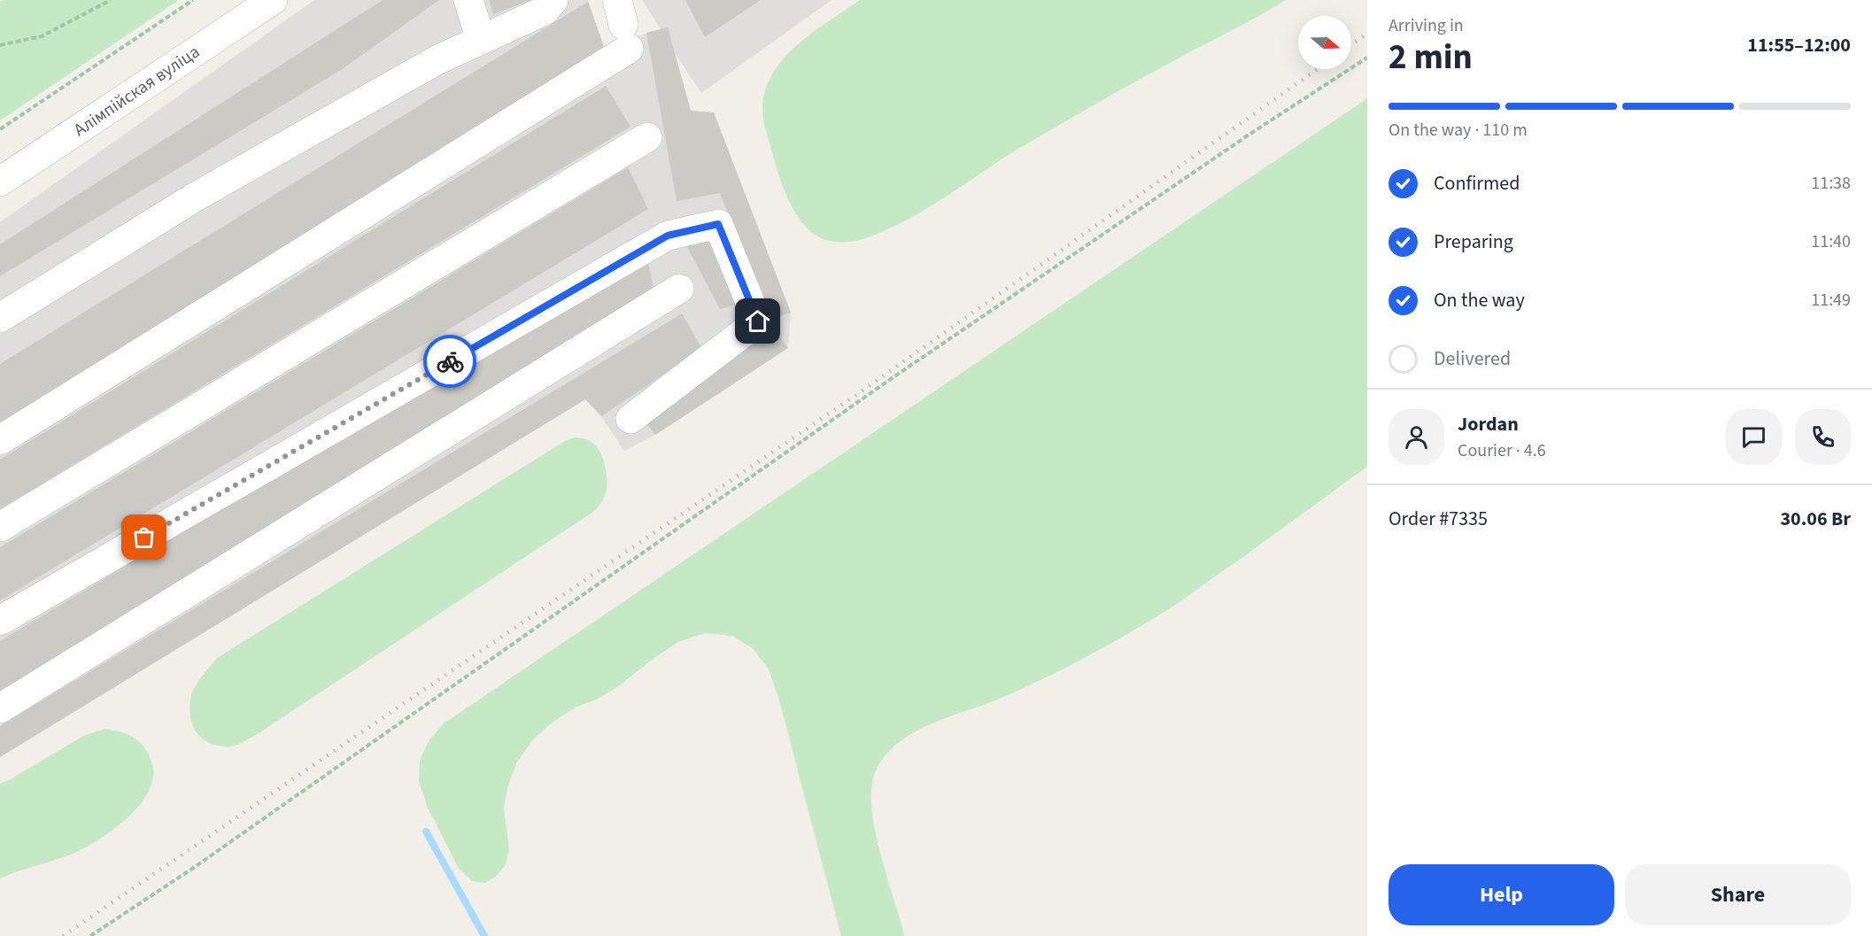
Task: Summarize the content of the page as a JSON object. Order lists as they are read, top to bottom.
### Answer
{
  "streets": {
    "street": ["Алімпійская вуліца"]
  },
  "north": "right",
  "page": {
    "heading": ["2 min", "Arriving in", "11:55–12:00"],
    "panel": [
      "Jordan",
      "Courier · 4.6",
      "Order #7335",
      "30.06 Br"
    ],
    "bar": "On the way · 110 m",
    "list": [
      ["Confirmed", "11:38"],
      ["Preparing", "11:40"],
      ["On the way", "11:49"],
      "Delivered"
    ],
    "buttons": ["Help", "Share"]
  }
}
